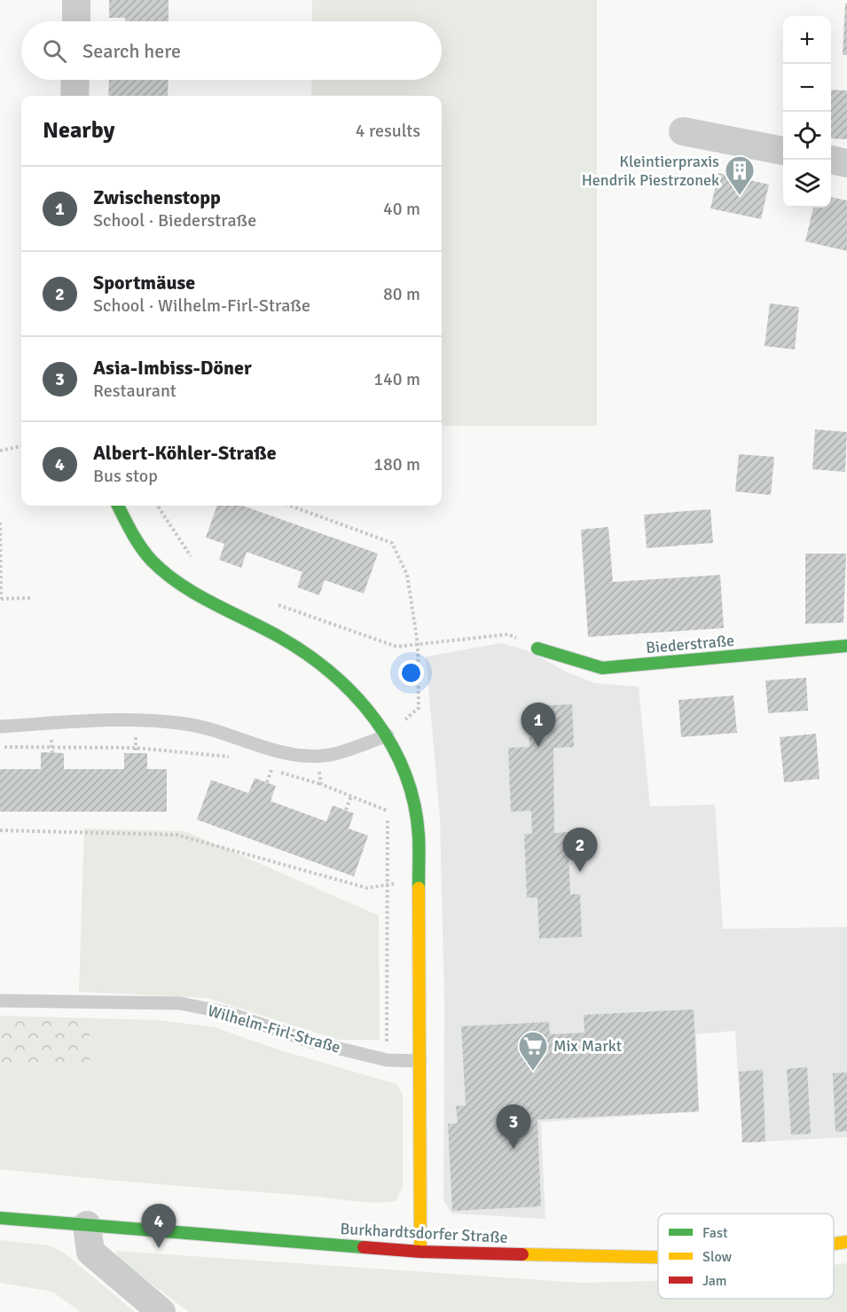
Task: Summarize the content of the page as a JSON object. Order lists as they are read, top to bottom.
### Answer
{
  "streets": {
    "street": ["Biederstraße", "Burkhardtsdorfer Straße"],
    "lane": ["Wilhelm-Firl-Straße"]
  },
  "places": {
    "building": ["Kleintierpraxis Hendrik Piestrzonek"],
    "supermarket": ["Mix Markt"]
  },
  "legend": ["Fast", "Slow", "Jam"],
  "page": {
    "map_buttons": ["+", "−"],
    "search": "Search here",
    "heading": ["Nearby", "4 results"],
    "list": [
      {
        "mark": "1",
        "name": "Zwischenstopp",
        "note": "School · Biederstraße",
        "value": "40 m"
      },
      {
        "mark": "2",
        "name": "Sportmäuse",
        "note": "School · Wilhelm-Firl-Straße",
        "value": "80 m"
      },
      {
        "mark": "3",
        "name": "Asia-Imbiss-Döner",
        "note": "Restaurant",
        "value": "140 m"
      },
      {
        "mark": "4",
        "name": "Albert-Köhler-Straße",
        "note": "Bus stop",
        "value": "180 m"
      }
    ],
    "pins": [
      "1",
      "2",
      "3",
      "4"
    ]
  }
}
